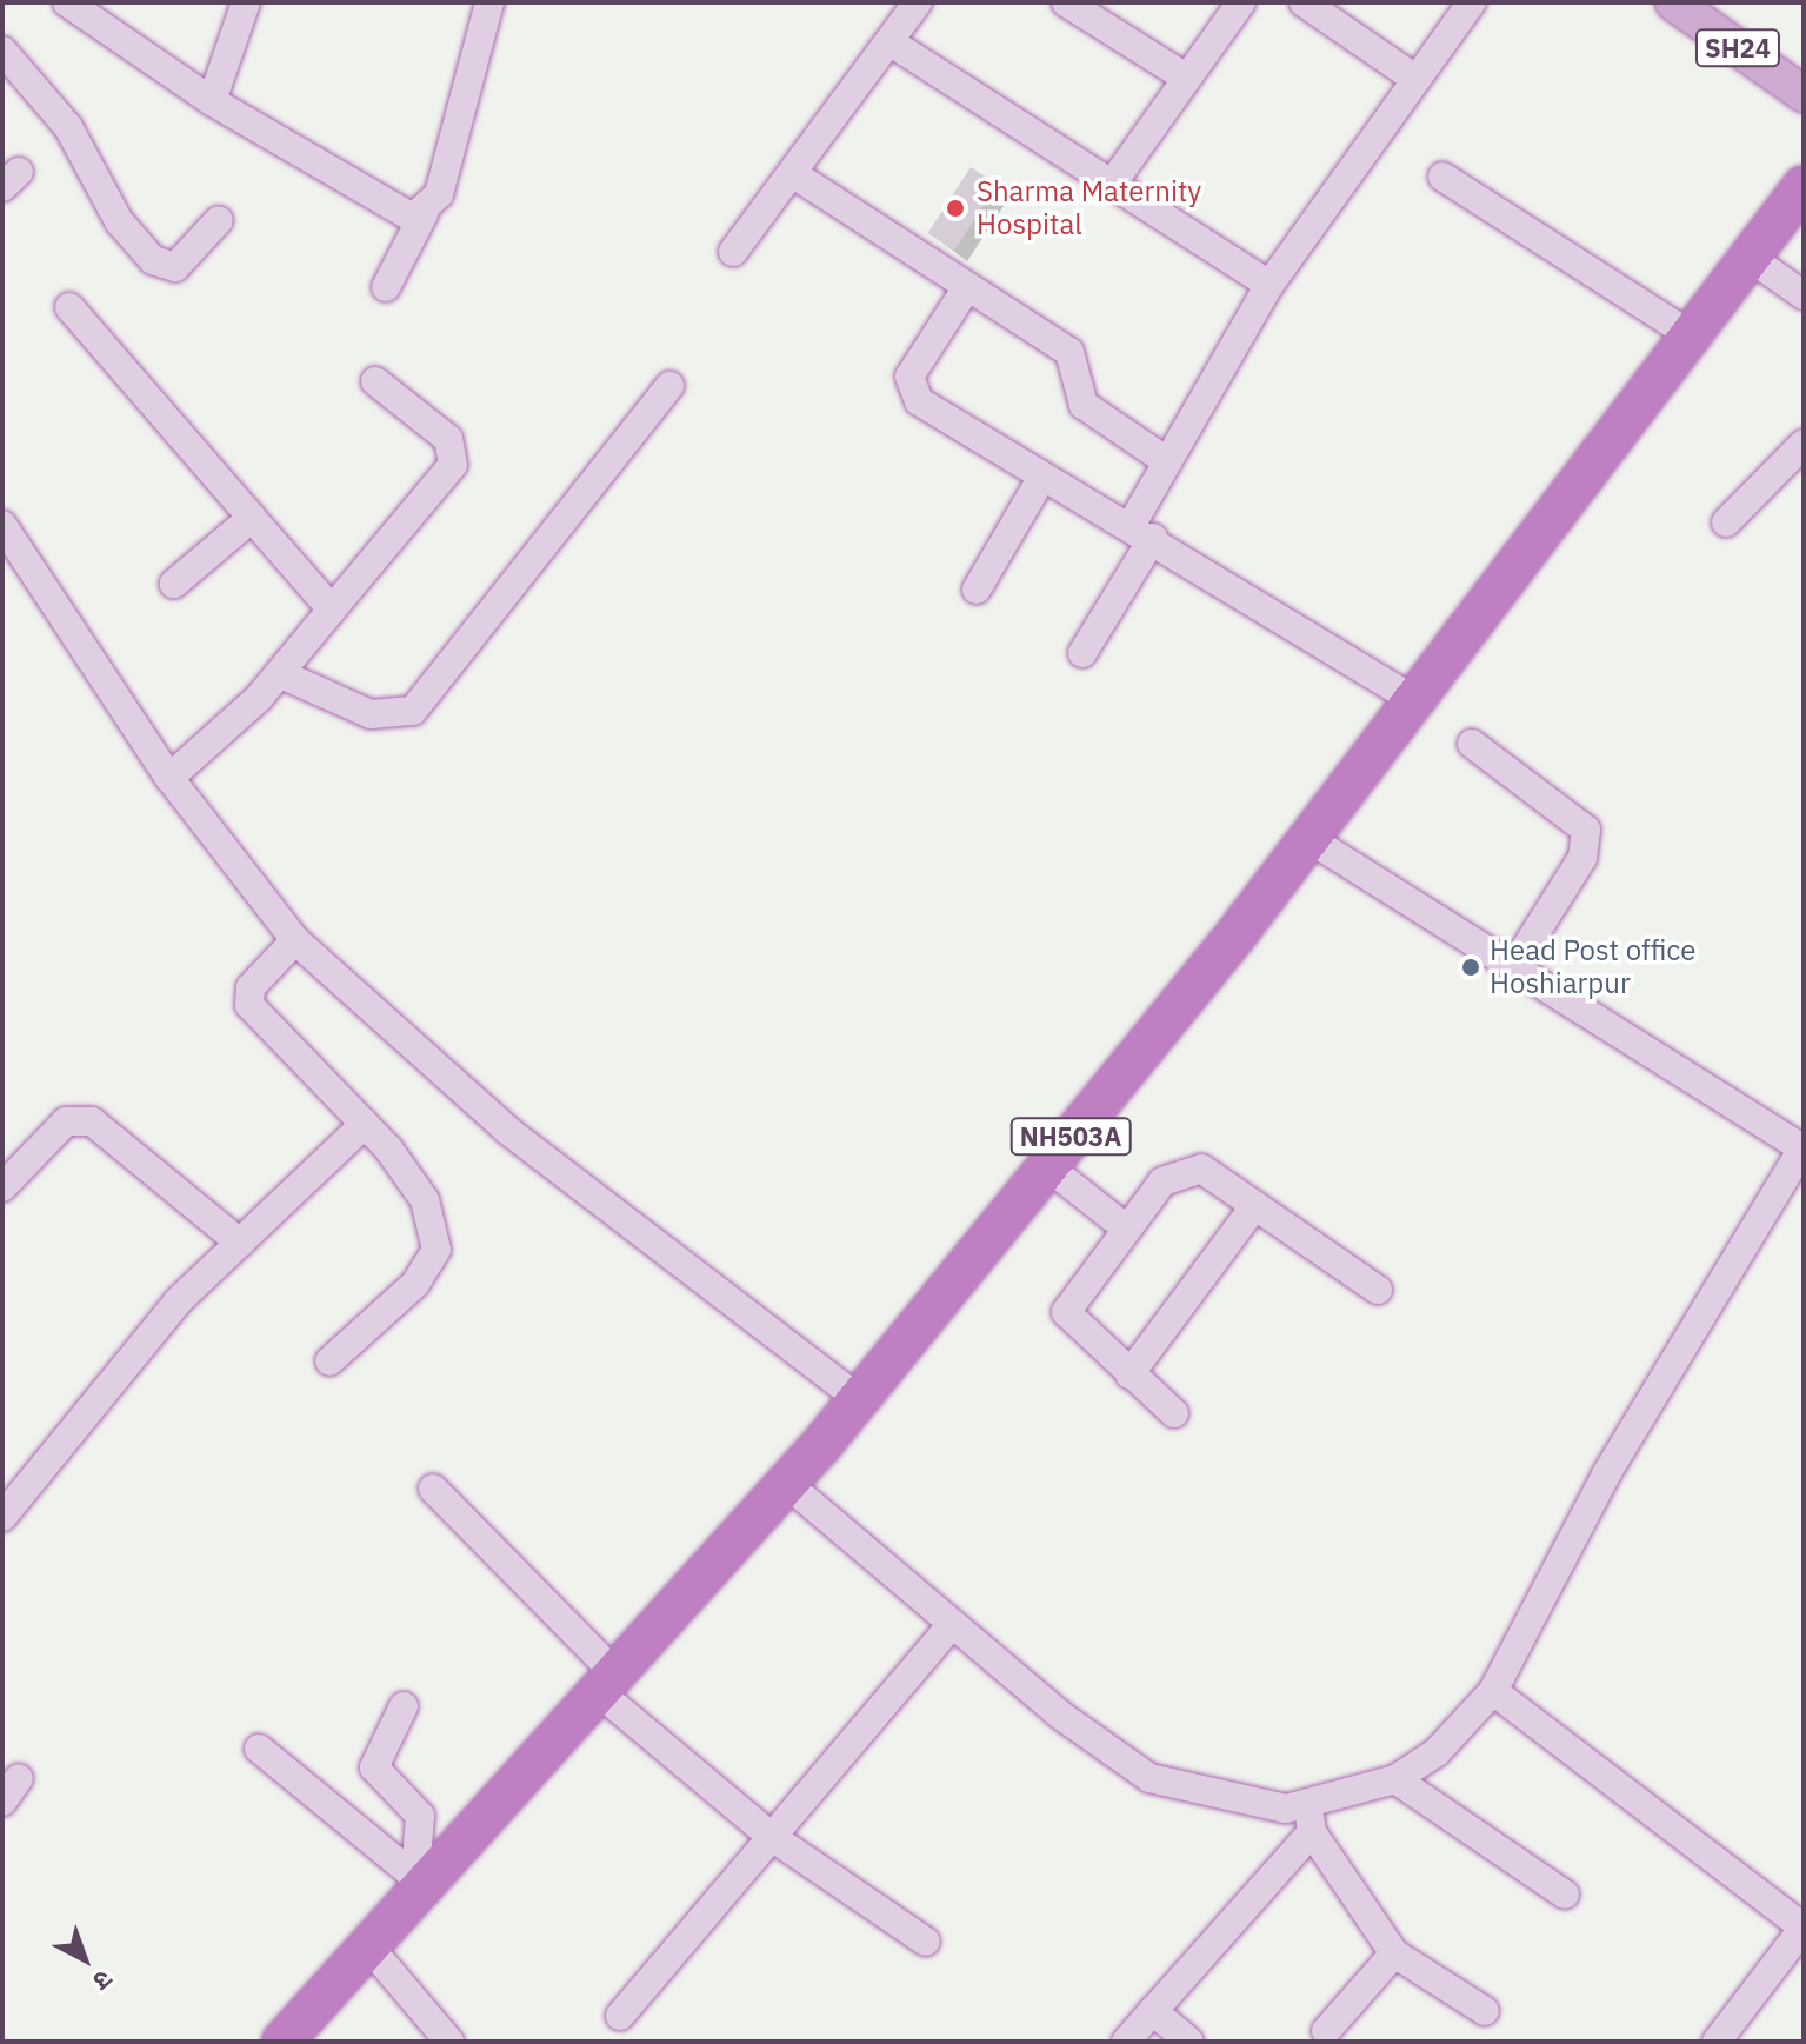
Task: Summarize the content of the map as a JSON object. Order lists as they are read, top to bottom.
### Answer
{
  "streets": {
    "highway": ["NH503A"],
    "main road": ["SH24"]
  },
  "places": ["Sharma Maternity Hospital", "Head Post office Hoshiarpur"],
  "north": "bottom right"
}
